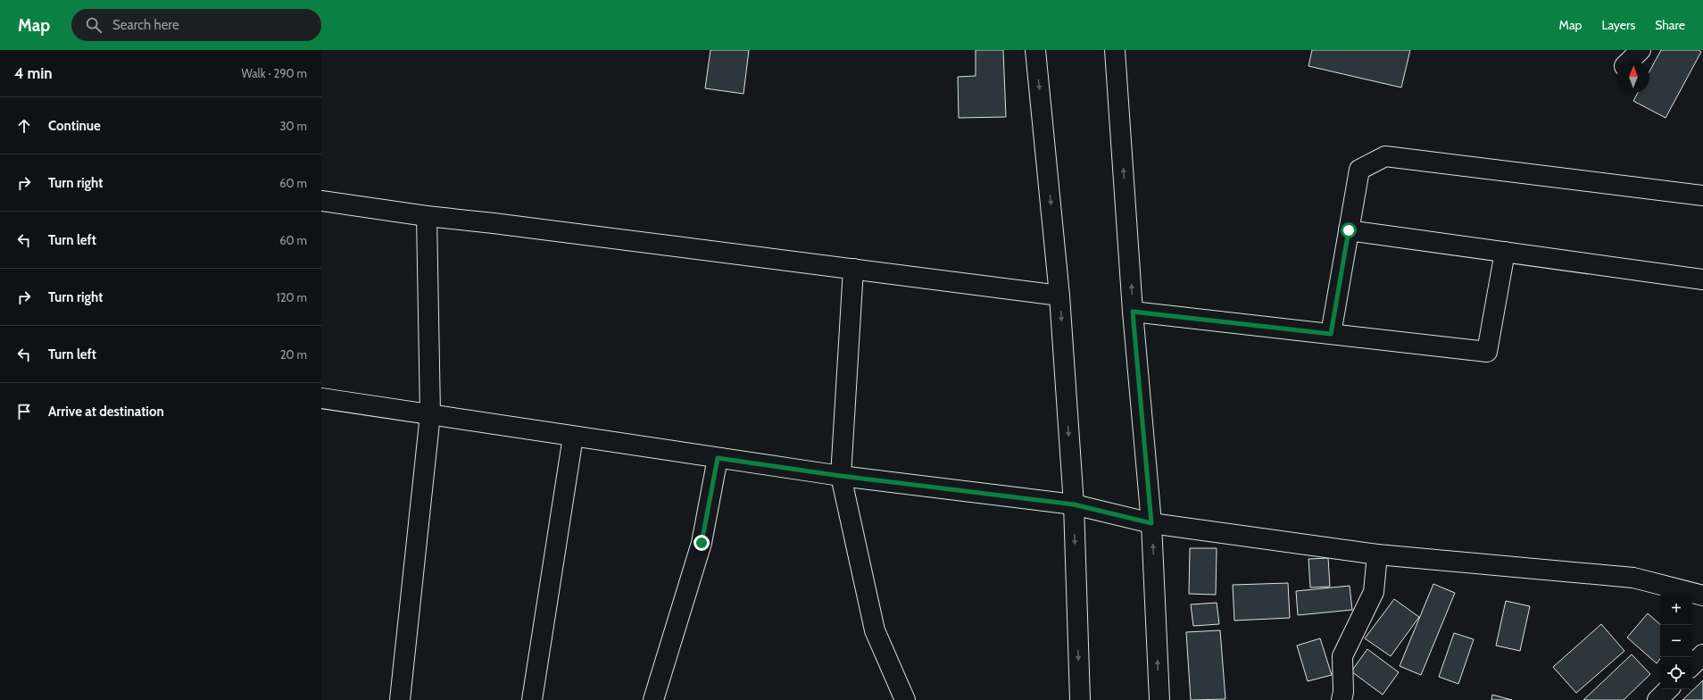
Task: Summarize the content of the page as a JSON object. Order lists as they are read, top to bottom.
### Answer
{
  "north": "top",
  "page": {
    "header": "Map",
    "search": "Search here",
    "nav": ["Map", "Layers", "Share"],
    "heading": ["4 min", "Walk · 290 m"],
    "list": [
      ["Continue", "30 m"],
      ["Turn right", "60 m"],
      ["Turn left", "60 m"],
      ["Turn right", "120 m"],
      ["Turn left", "20 m"],
      "Arrive at destination"
    ],
    "map_buttons": ["+", "−"]
  }
}
